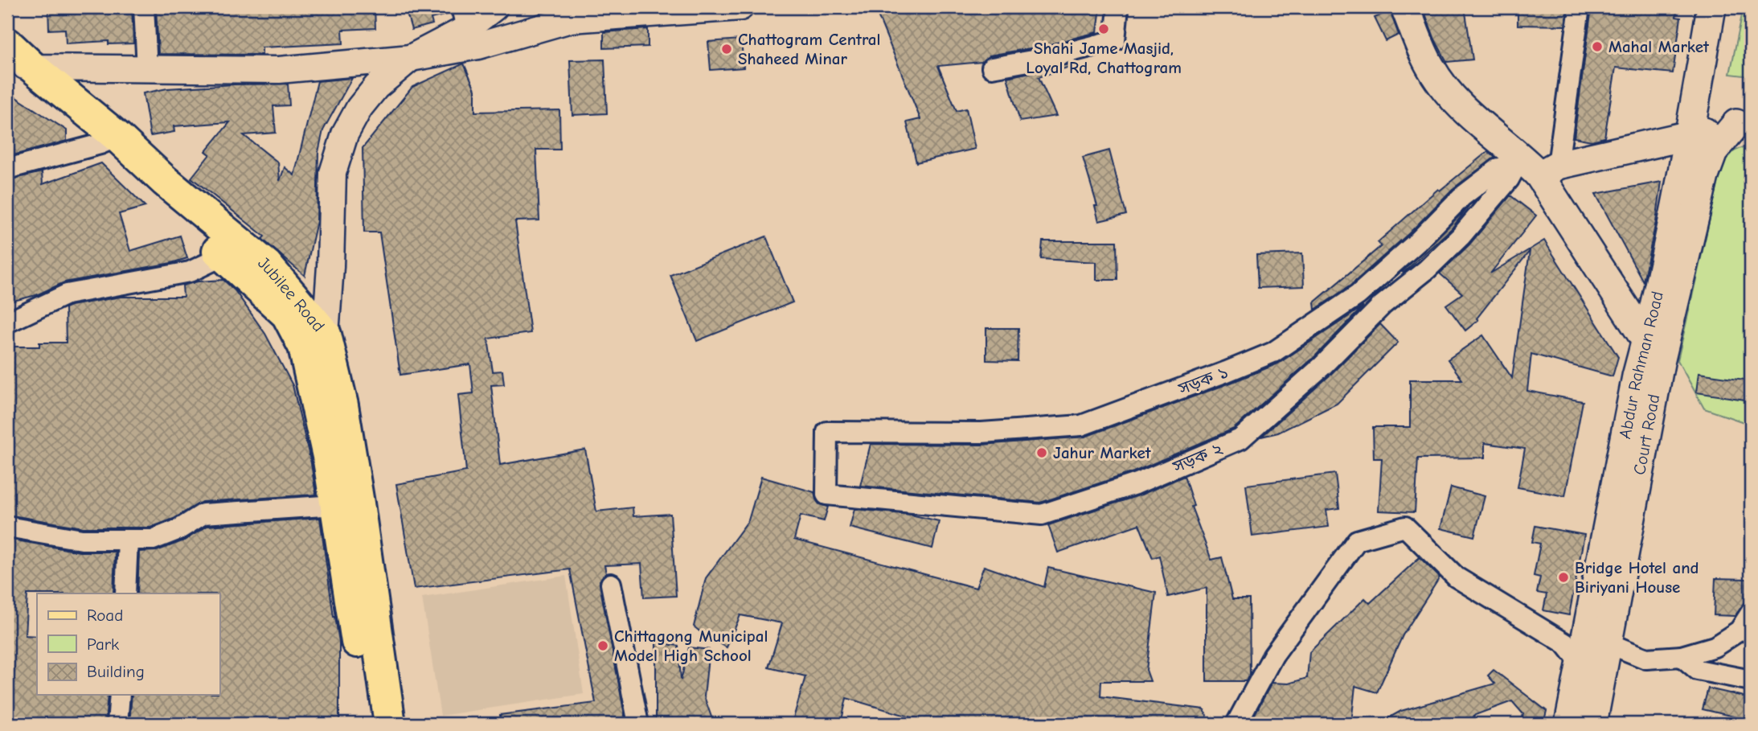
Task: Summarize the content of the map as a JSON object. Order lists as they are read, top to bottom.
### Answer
{
  "streets": {
    "main road": ["Jubilee Road", "Abdur Rahman Road", "Court Road"],
    "street": ["সড়ক ১", "সড়ক ২"]
  },
  "crossings": [
    ["সড়ক ১", "সড়ক ২"]
  ],
  "places": [
    "Shahi Jame Masjid, Loyal Rd, Chattogram",
    "Mahal Market",
    "Chattogram Central Shaheed Minar",
    "Jahur Market",
    "Bridge Hotel and Biriyani House",
    "Chittagong Municipal Model High School"
  ],
  "legend": ["Road", "Park", "Building"]
}
